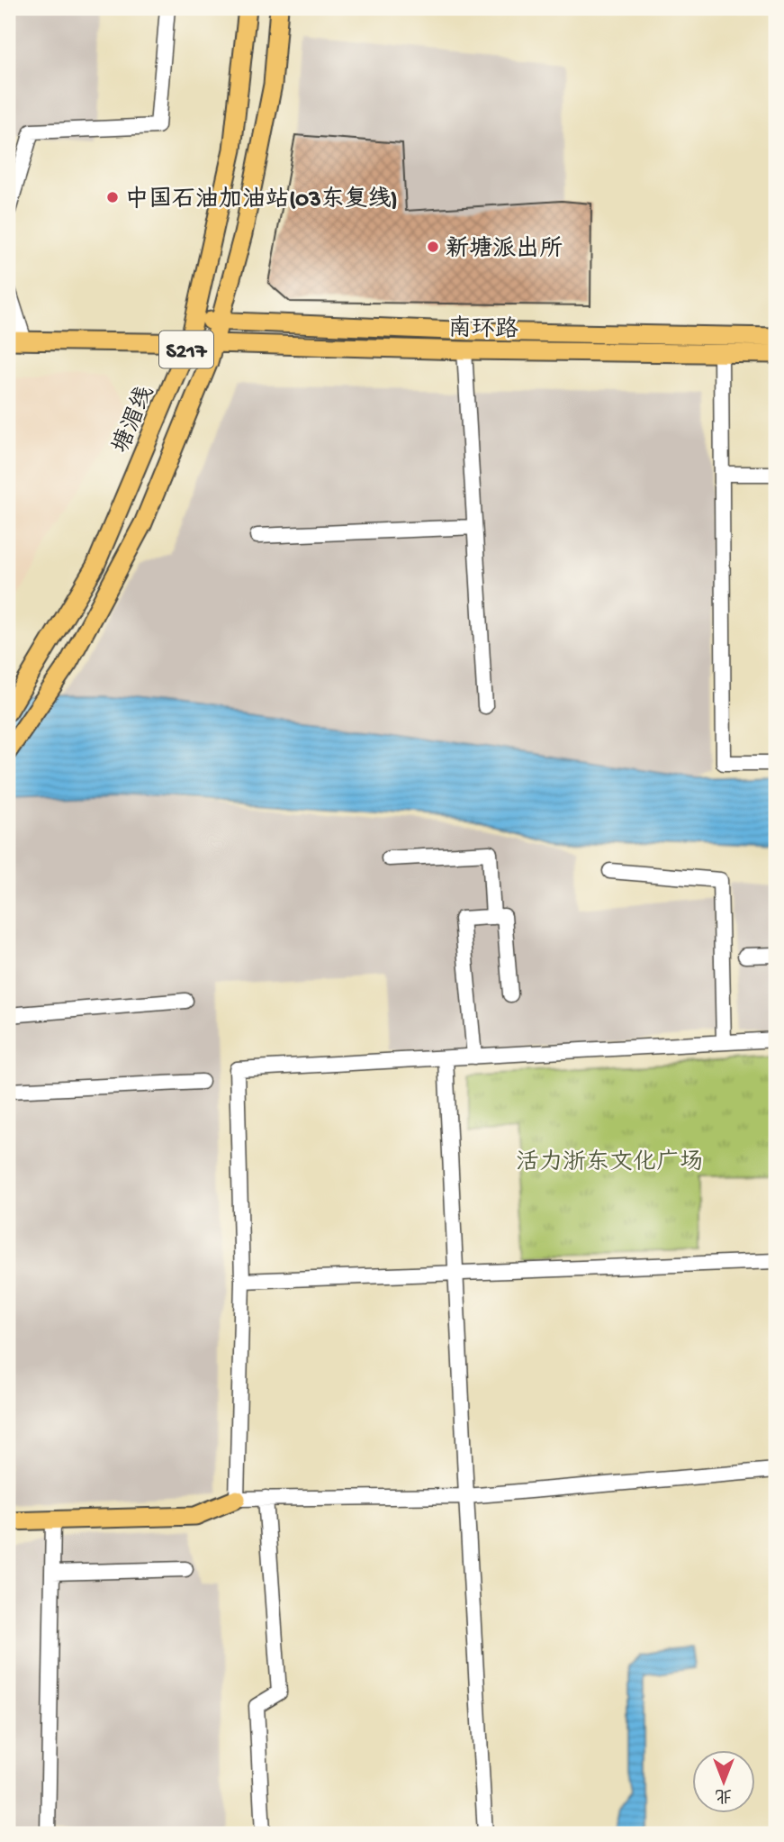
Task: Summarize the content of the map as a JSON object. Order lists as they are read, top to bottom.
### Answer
{
  "streets": {
    "main road": ["南环路", "S217", "塘湄线"]
  },
  "crossings": [
    ["南环路", "S217"],
    ["南环路", "塘湄线"]
  ],
  "parks": ["活力浙东文化广场"],
  "places": ["中国石油加油站(03东复线)", "新塘派出所"],
  "north": "bottom"
}
